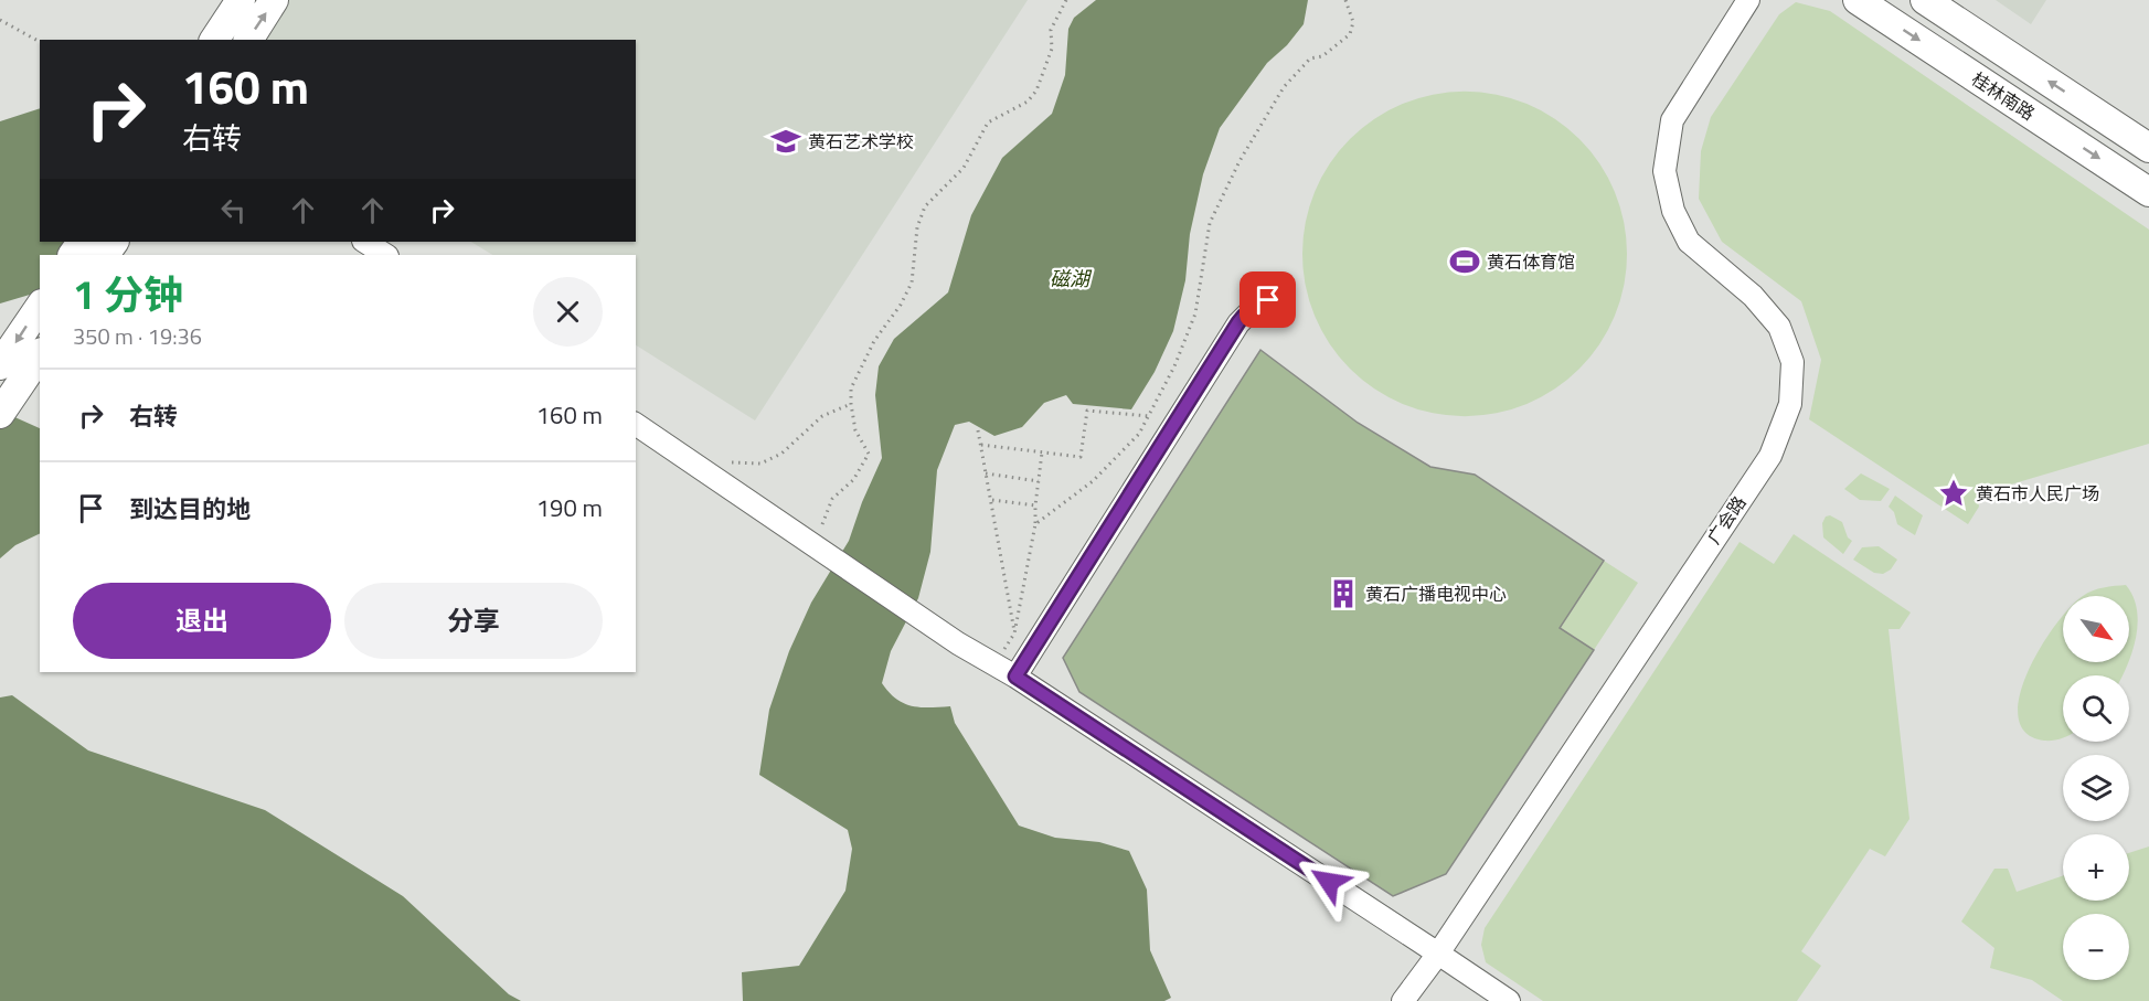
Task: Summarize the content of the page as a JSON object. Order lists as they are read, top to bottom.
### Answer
{
  "streets": {
    "main road": ["桂林南路"],
    "street": ["广会路"]
  },
  "water": ["磁湖"],
  "places": {
    "school or university": ["黄石艺术学校"],
    "sports": ["黄石体育馆"],
    "place": ["黄石市人民广场"],
    "building": ["黄石广播电视中心"]
  },
  "north": "bottom right",
  "page": {
    "turn": ["160 m", "右转"],
    "heading": ["1 分钟", "350 m · 19:36"],
    "list": [
      {
        "name": "右转",
        "value": "160 m"
      },
      {
        "name": "到达目的地",
        "value": "190 m"
      }
    ],
    "buttons": ["退出", "分享"],
    "map_buttons": ["+", "−"]
  }
}
